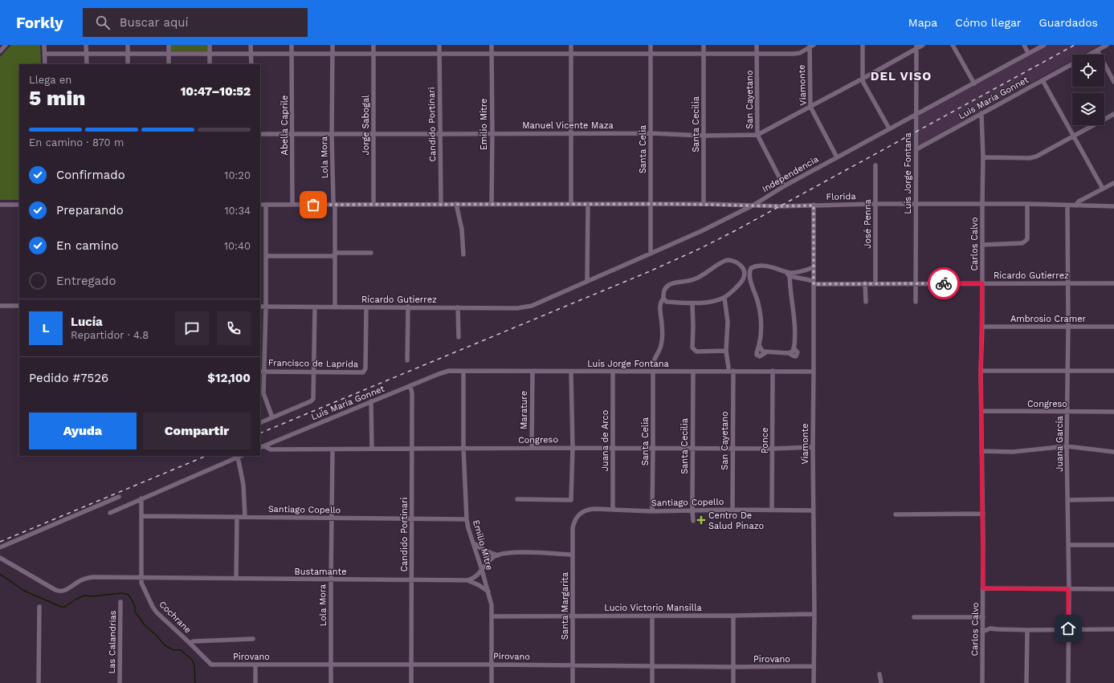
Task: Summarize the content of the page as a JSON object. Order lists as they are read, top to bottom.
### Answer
{
  "streets": {
    "street": [
      "Viamonte",
      "Luis María Gonnet",
      "San Cayetano",
      "Candido Portinari",
      "Emilio Mitre",
      "Santa Cecilia",
      "Abella Caprile",
      "Jorge Sabogal",
      "Manuel Vicente Maza",
      "Santa Celia",
      "Lola Mora",
      "Luis Jorge Fontana",
      "Independencia",
      "Florida",
      "José Penna",
      "Carlos Calvo",
      "Ricardo Gutierrez",
      "Ambrosio Cramer",
      "Francisco de Laprida",
      "Congreso",
      "Marature",
      "Juana de Arco",
      "Ponce",
      "Juana García",
      "Santiago Copello",
      "Bustamante",
      "Santa Margarita",
      "Lucio Victorio Mansilla",
      "Cochrane",
      "Las Calandrias",
      "Pirovano"
    ]
  },
  "crossings": [
    ["Viamonte", "Manuel Vicente Maza"],
    ["Viamonte", "Luis Jorge Fontana"],
    ["Viamonte", "Independencia"],
    ["Viamonte", "Florida"],
    ["Viamonte", "Ricardo Gutierrez"],
    ["Viamonte", "Congreso"],
    ["Viamonte", "Santiago Copello"],
    ["Viamonte", "Lucio Victorio Mansilla"],
    ["Viamonte", "Pirovano"],
    ["Luis María Gonnet", "Candido Portinari"],
    ["Luis María Gonnet", "Luis Jorge Fontana"],
    ["Luis María Gonnet", "Carlos Calvo"],
    ["Luis María Gonnet", "Congreso"],
    ["San Cayetano", "Manuel Vicente Maza"],
    ["San Cayetano", "Luis Jorge Fontana"],
    ["San Cayetano", "Independencia"],
    ["San Cayetano", "Congreso"],
    ["San Cayetano", "Santiago Copello"],
    ["Candido Portinari", "Manuel Vicente Maza"],
    ["Candido Portinari", "Florida"],
    ["Candido Portinari", "Congreso"],
    ["Candido Portinari", "Santiago Copello"],
    ["Candido Portinari", "Bustamante"],
    ["Candido Portinari", "Pirovano"],
    ["Emilio Mitre", "Manuel Vicente Maza"],
    ["Emilio Mitre", "Luis Jorge Fontana"],
    ["Emilio Mitre", "Florida"],
    ["Emilio Mitre", "Congreso"],
    ["Emilio Mitre", "Santiago Copello"],
    ["Emilio Mitre", "Lucio Victorio Mansilla"],
    ["Emilio Mitre", "Pirovano"],
    ["Santa Cecilia", "Manuel Vicente Maza"],
    ["Santa Cecilia", "Luis Jorge Fontana"],
    ["Santa Cecilia", "Florida"],
    ["Santa Cecilia", "Congreso"],
    ["Santa Cecilia", "Santiago Copello"],
    ["Abella Caprile", "Manuel Vicente Maza"],
    ["Abella Caprile", "Florida"],
    ["Jorge Sabogal", "Manuel Vicente Maza"],
    ["Jorge Sabogal", "Florida"],
    ["Manuel Vicente Maza", "Santa Celia"],
    ["Manuel Vicente Maza", "Lola Mora"],
    ["Manuel Vicente Maza", "Luis Jorge Fontana"],
    ["Santa Celia", "Luis Jorge Fontana"],
    ["Santa Celia", "Independencia"],
    ["Santa Celia", "Florida"],
    ["Santa Celia", "Congreso"],
    ["Santa Celia", "Santiago Copello"],
    ["Lola Mora", "Florida"],
    ["Lola Mora", "Ricardo Gutierrez"],
    ["Lola Mora", "Congreso"],
    ["Lola Mora", "Santiago Copello"],
    ["Lola Mora", "Bustamante"],
    ["Lola Mora", "Pirovano"],
    ["Luis Jorge Fontana", "Independencia"],
    ["Luis Jorge Fontana", "Florida"],
    ["Luis Jorge Fontana", "Ricardo Gutierrez"],
    ["Luis Jorge Fontana", "Marature"],
    ["Luis Jorge Fontana", "Juana de Arco"],
    ["Luis Jorge Fontana", "Ponce"],
    ["Independencia", "Florida"],
    ["Independencia", "Ricardo Gutierrez"],
    ["Florida", "José Penna"],
    ["Florida", "Carlos Calvo"],
    ["Florida", "Juana García"],
    ["José Penna", "Ricardo Gutierrez"],
    ["Carlos Calvo", "Ricardo Gutierrez"],
    ["Carlos Calvo", "Ambrosio Cramer"],
    ["Carlos Calvo", "Congreso"],
    ["Ricardo Gutierrez", "Francisco de Laprida"],
    ["Ricardo Gutierrez", "Juana García"],
    ["Ambrosio Cramer", "Juana García"],
    ["Congreso", "Marature"],
    ["Congreso", "Juana de Arco"],
    ["Congreso", "Ponce"],
    ["Congreso", "Juana García"],
    ["Juana de Arco", "Santiago Copello"],
    ["Ponce", "Santiago Copello"],
    ["Santiago Copello", "Santa Margarita"],
    ["Santiago Copello", "Cochrane"],
    ["Bustamante", "Cochrane"],
    ["Santa Margarita", "Lucio Victorio Mansilla"],
    ["Santa Margarita", "Pirovano"],
    ["Cochrane", "Pirovano"]
  ],
  "districts": ["DEL VISO"],
  "places": {
    "health": ["Centro De Salud Pinazo"]
  },
  "page": {
    "header": "Forkly",
    "search": "Buscar aquí",
    "nav": ["Mapa", "Cómo llegar", "Guardados"],
    "heading": ["5 min", "Llega en", "10:47–10:52"],
    "panel": [
      "Lucía",
      "Repartidor · 4.8",
      "Pedido #7526",
      "$12,100"
    ],
    "bar": "En camino · 870 m",
    "list": [
      ["Confirmado", "10:20"],
      ["Preparando", "10:34"],
      ["En camino", "10:40"],
      "Entregado"
    ],
    "round": "L",
    "buttons": ["Ayuda", "Compartir"]
  }
}
